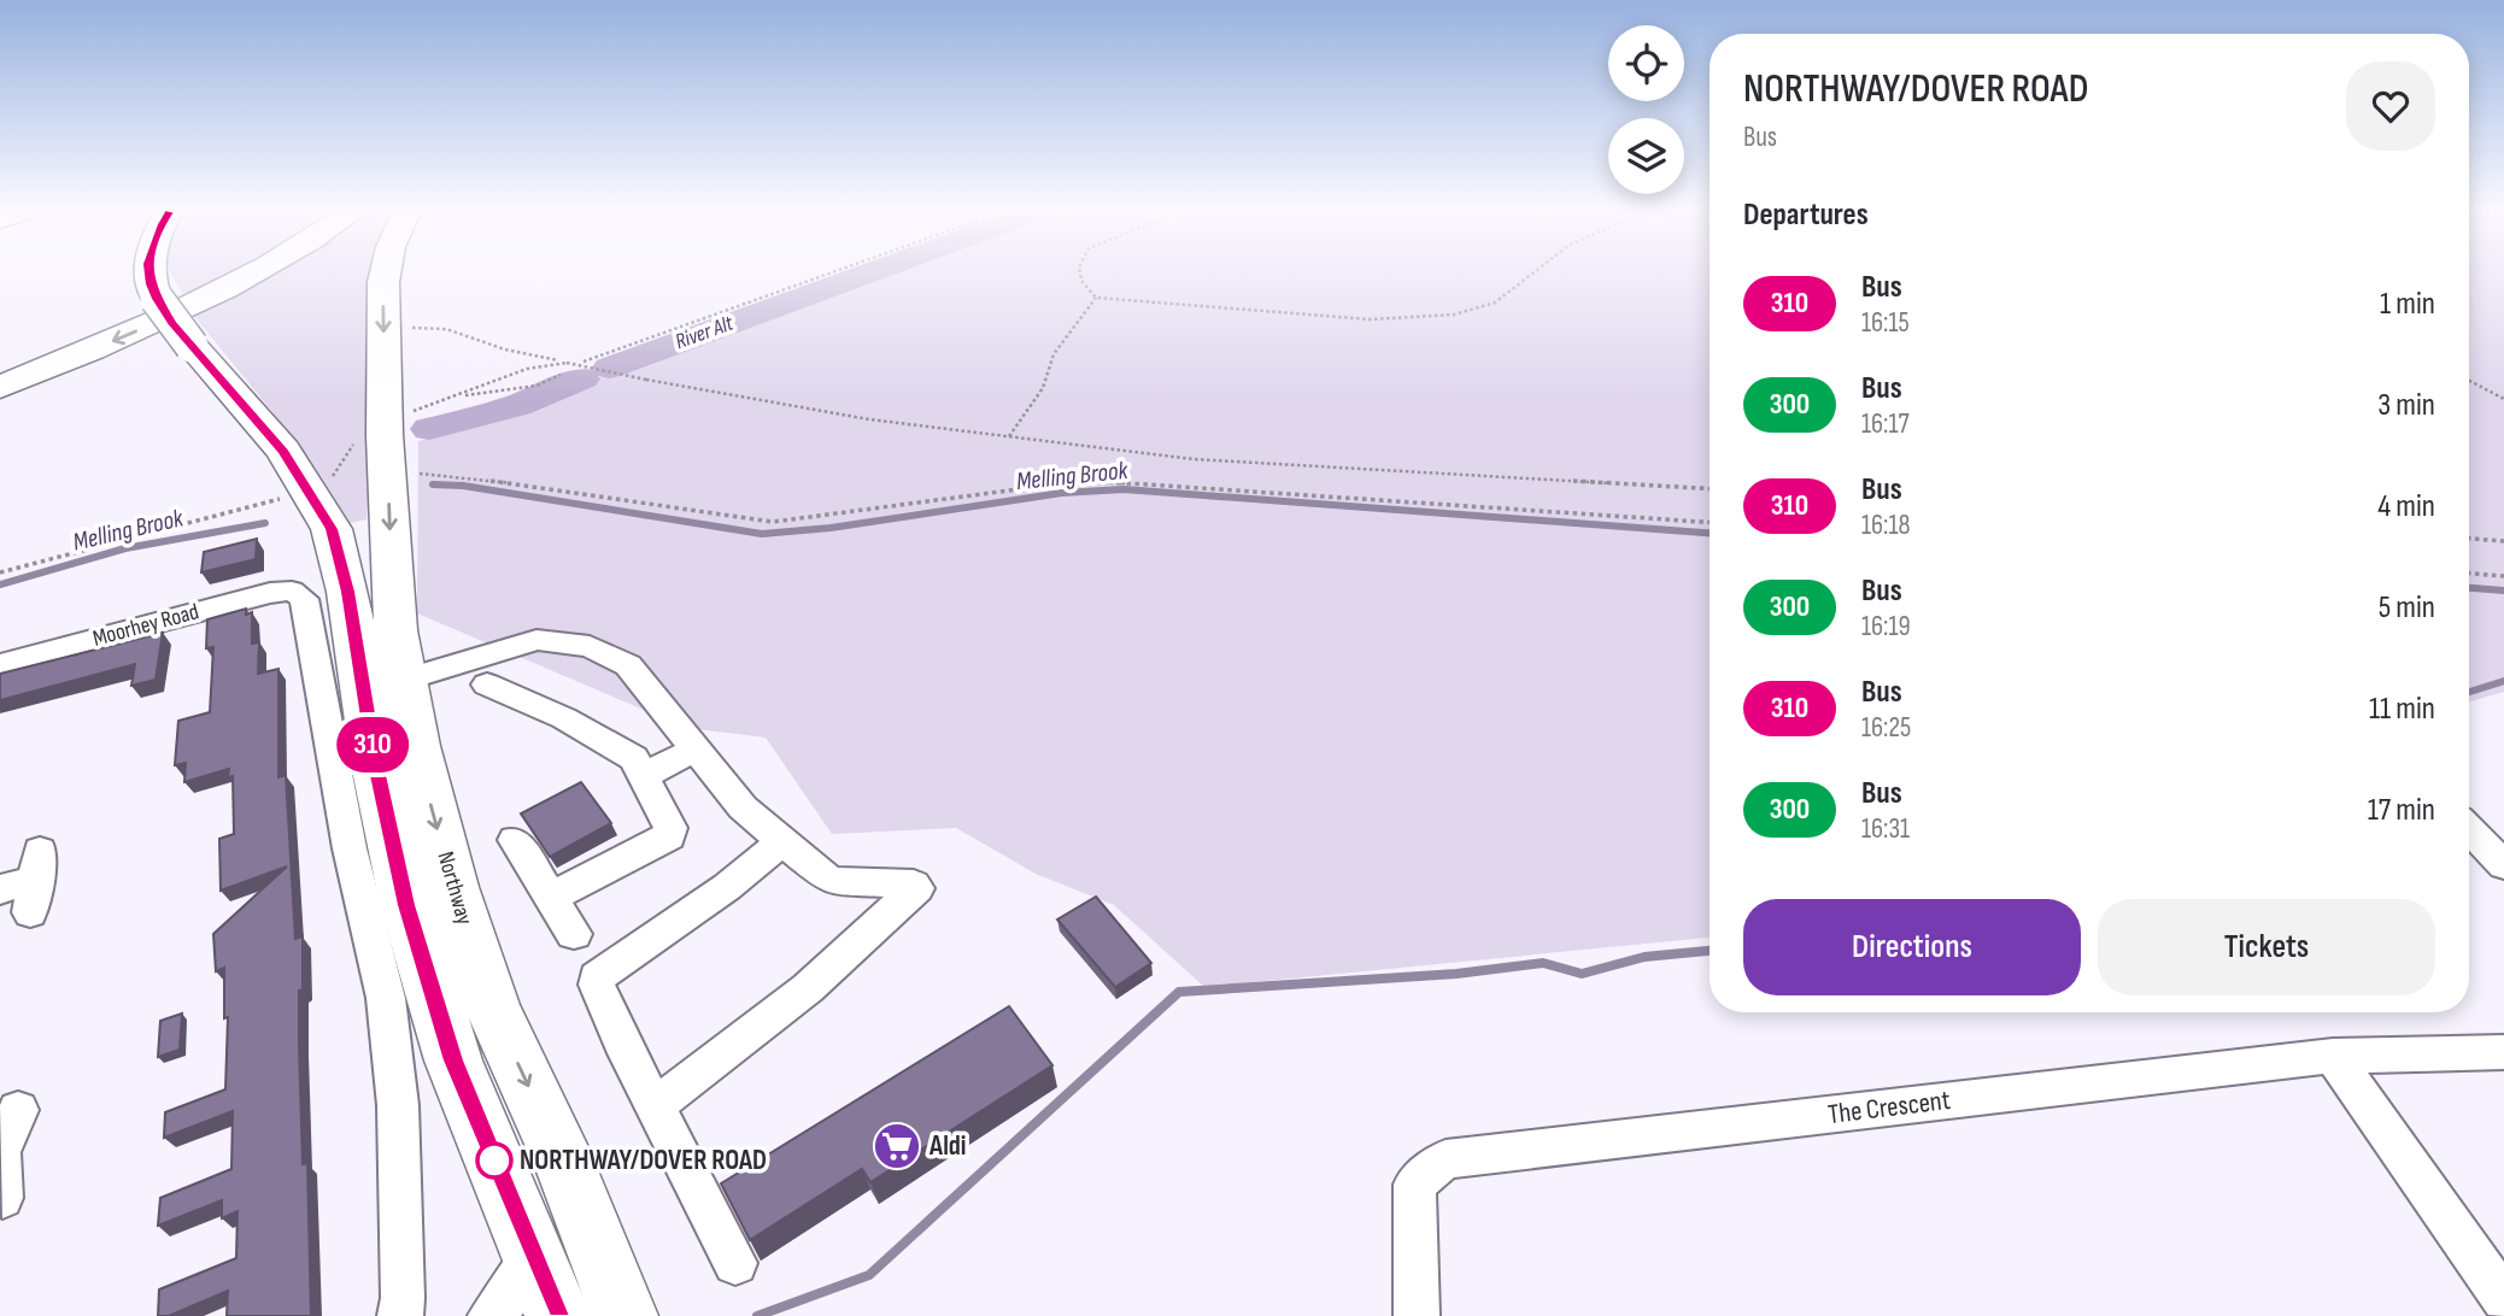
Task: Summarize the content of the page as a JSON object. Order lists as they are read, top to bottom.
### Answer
{
  "streets": {
    "highway": ["Northway"],
    "street": ["Moorhey Road", "The Crescent"]
  },
  "water": ["River Alt", "Melling Brook"],
  "places": {
    "supermarket": ["Aldi"],
    "other": ["NORTHWAY/DOVER ROAD"]
  },
  "lines": ["bus line 310"],
  "page": {
    "on_map": "310",
    "heading": [
      ["NORTHWAY/DOVER ROAD", "Bus"],
      "Departures"
    ],
    "list": [
      {
        "mark": "310",
        "name": "Bus",
        "note": "16:15",
        "value": "1 min"
      },
      {
        "mark": "300",
        "name": "Bus",
        "note": "16:17",
        "value": "3 min"
      },
      {
        "mark": "310",
        "name": "Bus",
        "note": "16:18",
        "value": "4 min"
      },
      {
        "mark": "300",
        "name": "Bus",
        "note": "16:19",
        "value": "5 min"
      },
      {
        "mark": "310",
        "name": "Bus",
        "note": "16:25",
        "value": "11 min"
      },
      {
        "mark": "300",
        "name": "Bus",
        "note": "16:31",
        "value": "17 min"
      }
    ],
    "buttons": ["Directions", "Tickets"]
  }
}
